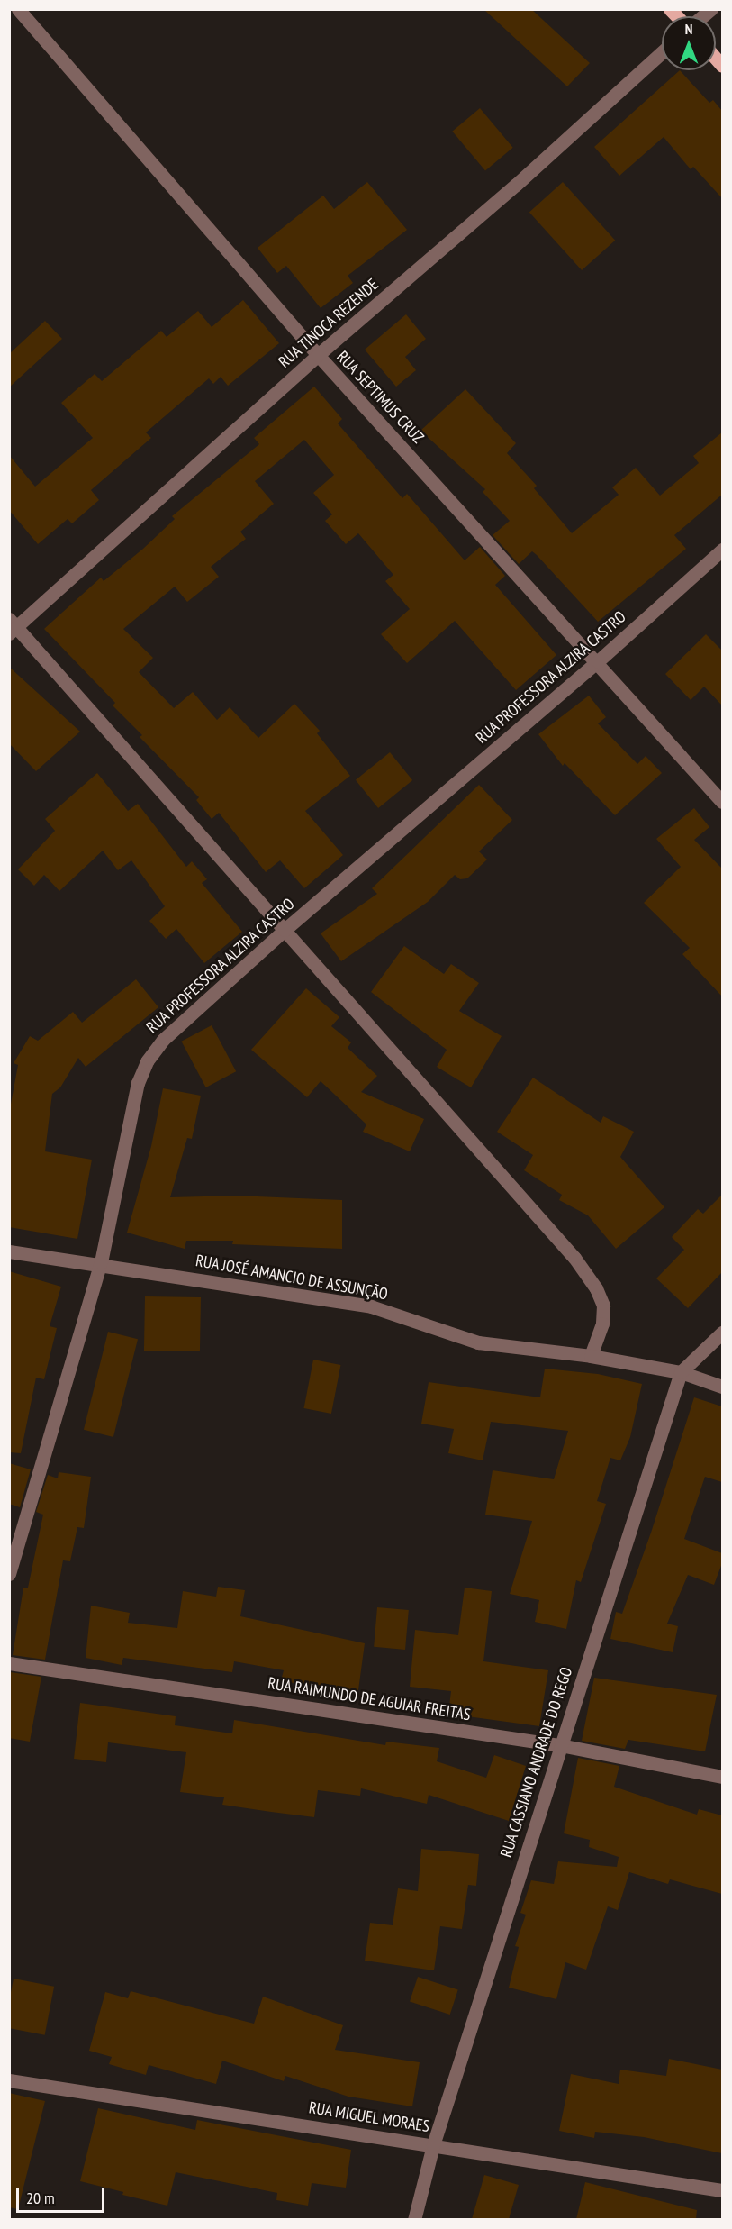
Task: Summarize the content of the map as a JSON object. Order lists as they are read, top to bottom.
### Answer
{
  "streets": {
    "street": [
      "RUA TINOCA REZENDE",
      "RUA SEPTIMUS CRUZ",
      "RUA PROFESSORA ALZIRA CASTRO",
      "RUA JOSÉ AMANCIO DE ASSUNÇÃO",
      "RUA RAIMUNDO DE AGUIAR FREITAS",
      "RUA CASSIANO ANDRADE DO REGO",
      "RUA MIGUEL MORAES"
    ]
  },
  "crossings": [
    ["RUA TINOCA REZENDE", "RUA SEPTIMUS CRUZ"],
    ["RUA SEPTIMUS CRUZ", "RUA PROFESSORA ALZIRA CASTRO"],
    ["RUA PROFESSORA ALZIRA CASTRO", "RUA JOSÉ AMANCIO DE ASSUNÇÃO"],
    ["RUA JOSÉ AMANCIO DE ASSUNÇÃO", "RUA CASSIANO ANDRADE DO REGO"],
    ["RUA RAIMUNDO DE AGUIAR FREITAS", "RUA CASSIANO ANDRADE DO REGO"],
    ["RUA CASSIANO ANDRADE DO REGO", "RUA MIGUEL MORAES"]
  ],
  "scale_bar": "20 m",
  "north": "top"
}
